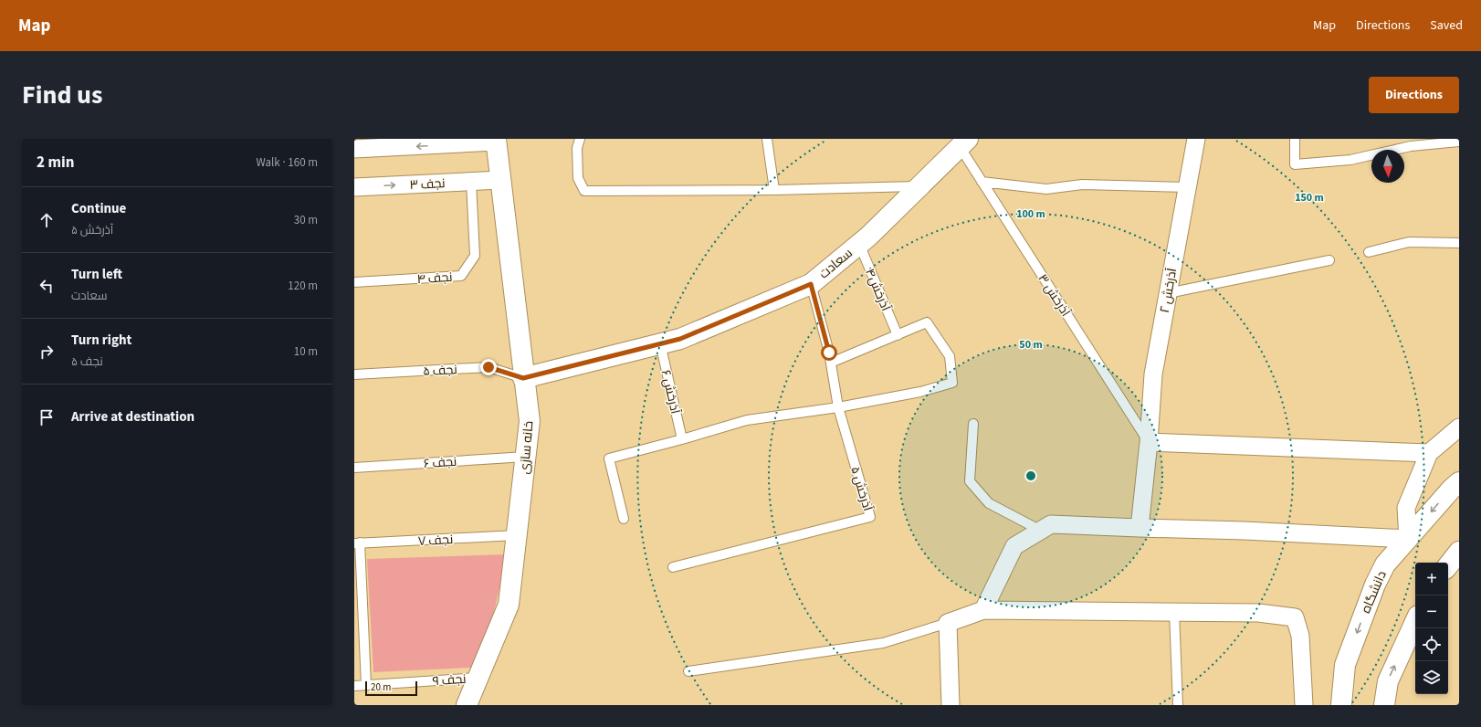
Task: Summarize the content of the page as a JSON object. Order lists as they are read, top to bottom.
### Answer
{
  "streets": {
    "street": [
      "نجف ۳",
      "سعادت",
      "آذرخش ۲",
      "خانه سازی",
      "دانشگاه"
    ],
    "lane": [
      "نجف ۴",
      "آذرخش۴",
      "آذرخش ۳",
      "نجف ۵",
      "آذرخش ۶",
      "نجف ۶",
      "آذرخش ۵",
      "نجف ۷",
      "نجف ۹"
    ]
  },
  "crossings": [
    ["نجف ۳", "نجف ۴"],
    ["نجف ۳", "خانه سازی"],
    ["سعادت", "آذرخش۴"],
    ["سعادت", "آذرخش ۳"],
    ["سعادت", "نجف ۵"],
    ["سعادت", "آذرخش ۶"],
    ["سعادت", "خانه سازی"],
    ["سعادت", "آذرخش ۵"],
    ["آذرخش ۲", "آذرخش ۳"],
    ["نجف ۵", "خانه سازی"],
    ["خانه سازی", "نجف ۶"],
    ["خانه سازی", "نجف ۷"],
    ["خانه سازی", "نجف ۹"]
  ],
  "scale_bar": "20 m",
  "north": "bottom",
  "page": {
    "header": "Map",
    "nav": ["Map", "Directions", "Saved"],
    "title": "Find us",
    "buttons": "Directions",
    "heading": ["2 min", "Walk · 160 m"],
    "list": [
      ["Continue", "آذرخش ۵", "30 m"],
      ["Turn left", "سعادت", "120 m"],
      ["Turn right", "نجف ۵", "10 m"],
      "Arrive at destination"
    ],
    "map_buttons": ["+", "−"],
    "scale": "20 m"
  },
  "rings": ["150 m", "100 m", "50 m"]
}
